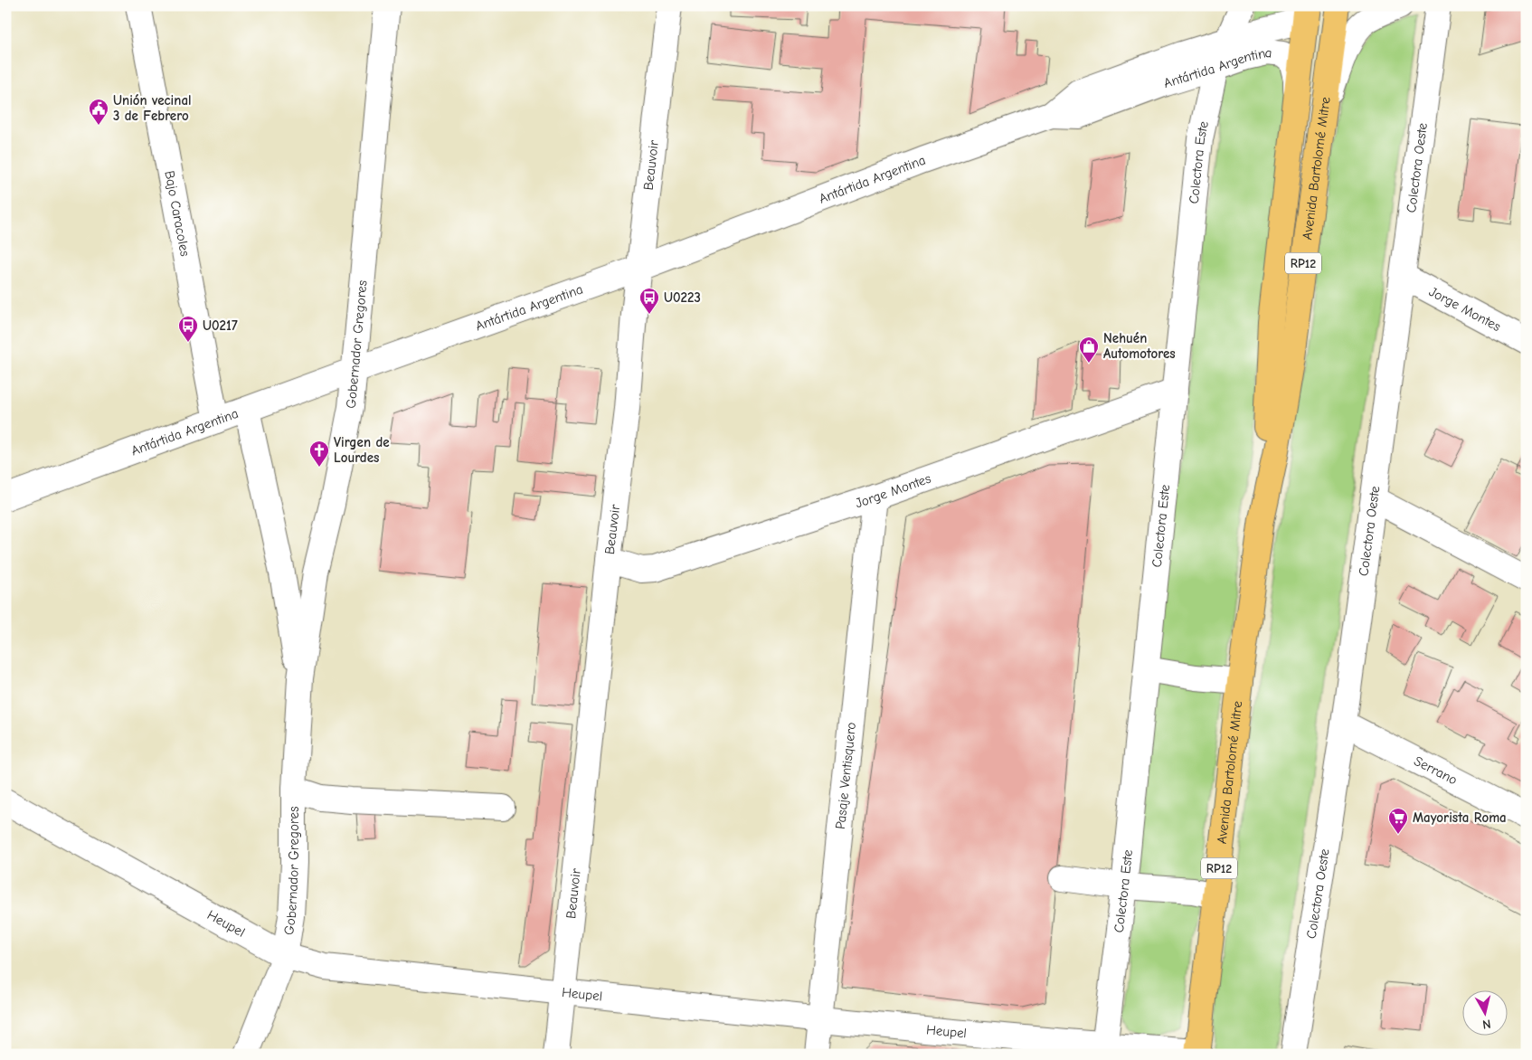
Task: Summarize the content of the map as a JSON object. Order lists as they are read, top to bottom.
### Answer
{
  "streets": {
    "main road": ["Avenida Bartolomé Mitre", "RP12"],
    "street": [
      "Antártida Argentina",
      "Colectora Este",
      "Beauvoir",
      "Colectora Oeste",
      "Bajo Caracoles",
      "Jorge Montes",
      "Gobernador Gregores",
      "Serrano",
      "Pasaje Ventisquero",
      "Heupel"
    ]
  },
  "crossings": [
    ["Antártida Argentina", "Colectora Este"],
    ["Antártida Argentina", "Beauvoir"],
    ["Antártida Argentina", "Avenida Bartolomé Mitre"],
    ["Antártida Argentina", "Bajo Caracoles"],
    ["Antártida Argentina", "Gobernador Gregores"],
    ["Colectora Este", "Jorge Montes"],
    ["Colectora Este", "Heupel"],
    ["Beauvoir", "Jorge Montes"],
    ["Beauvoir", "Heupel"],
    ["Colectora Oeste", "Jorge Montes"],
    ["Colectora Oeste", "Serrano"],
    ["Avenida Bartolomé Mitre", "Heupel"],
    ["Jorge Montes", "Pasaje Ventisquero"],
    ["Gobernador Gregores", "Heupel"],
    ["Pasaje Ventisquero", "Heupel"]
  ],
  "places": {
    "public building": ["Unión vecinal 3 de Febrero"],
    "bus stop": ["U0223", "U0217"],
    "shop": ["Nehuén Automotores"],
    "church": ["Virgen de Lourdes"],
    "supermarket": ["Mayorista Roma"]
  },
  "north": "bottom"
}
